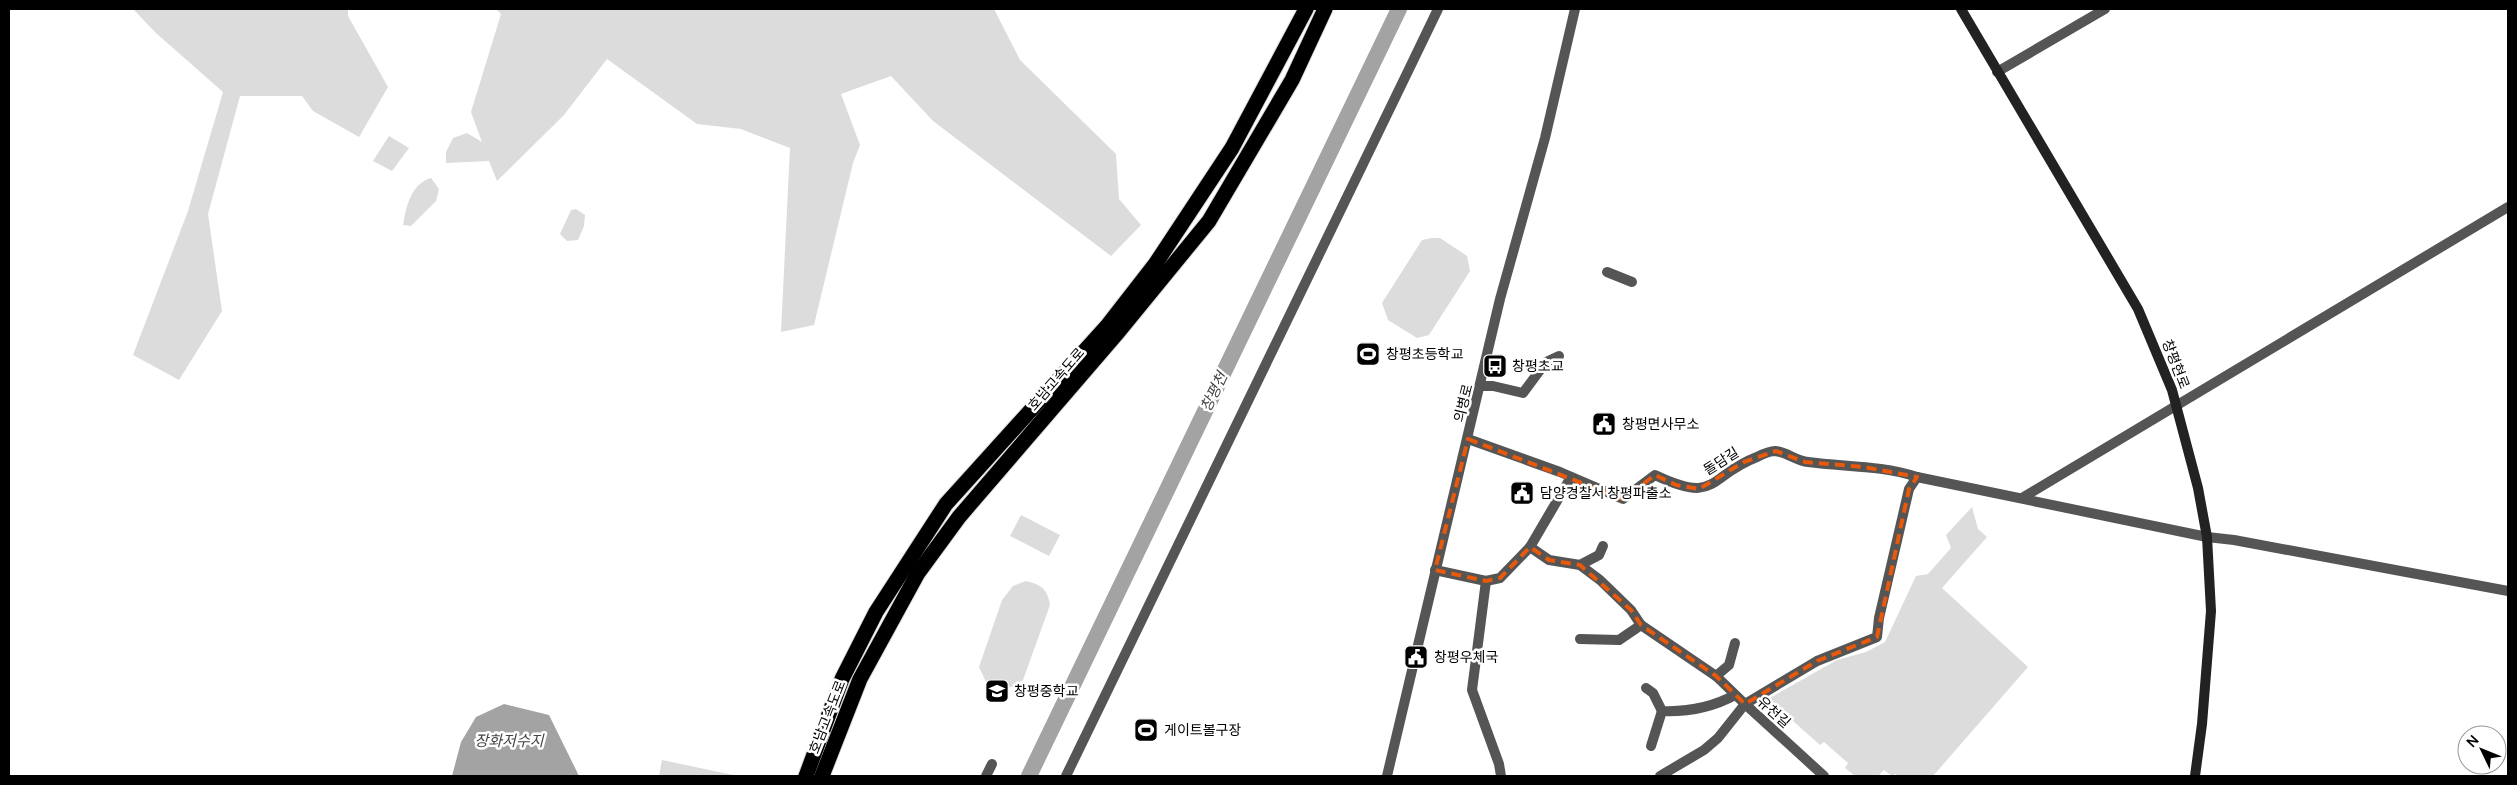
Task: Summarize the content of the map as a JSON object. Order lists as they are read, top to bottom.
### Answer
{
  "streets": {
    "highway": ["호남고속도로"],
    "main road": ["창평현로"],
    "street": ["의병로", "돌담길", "유천길"]
  },
  "crossings": [
    ["의병로", "돌담길"]
  ],
  "water": ["창평천", "장화저수지"],
  "places": {
    "sports": ["창평초등학교", "게이트볼구장"],
    "bus stop": ["창평초교"],
    "public building": ["창평면사무소", "담양경찰서 창평파출소", "창평우체국"],
    "school or university": ["창평중학교"]
  },
  "north": "top left"
}
